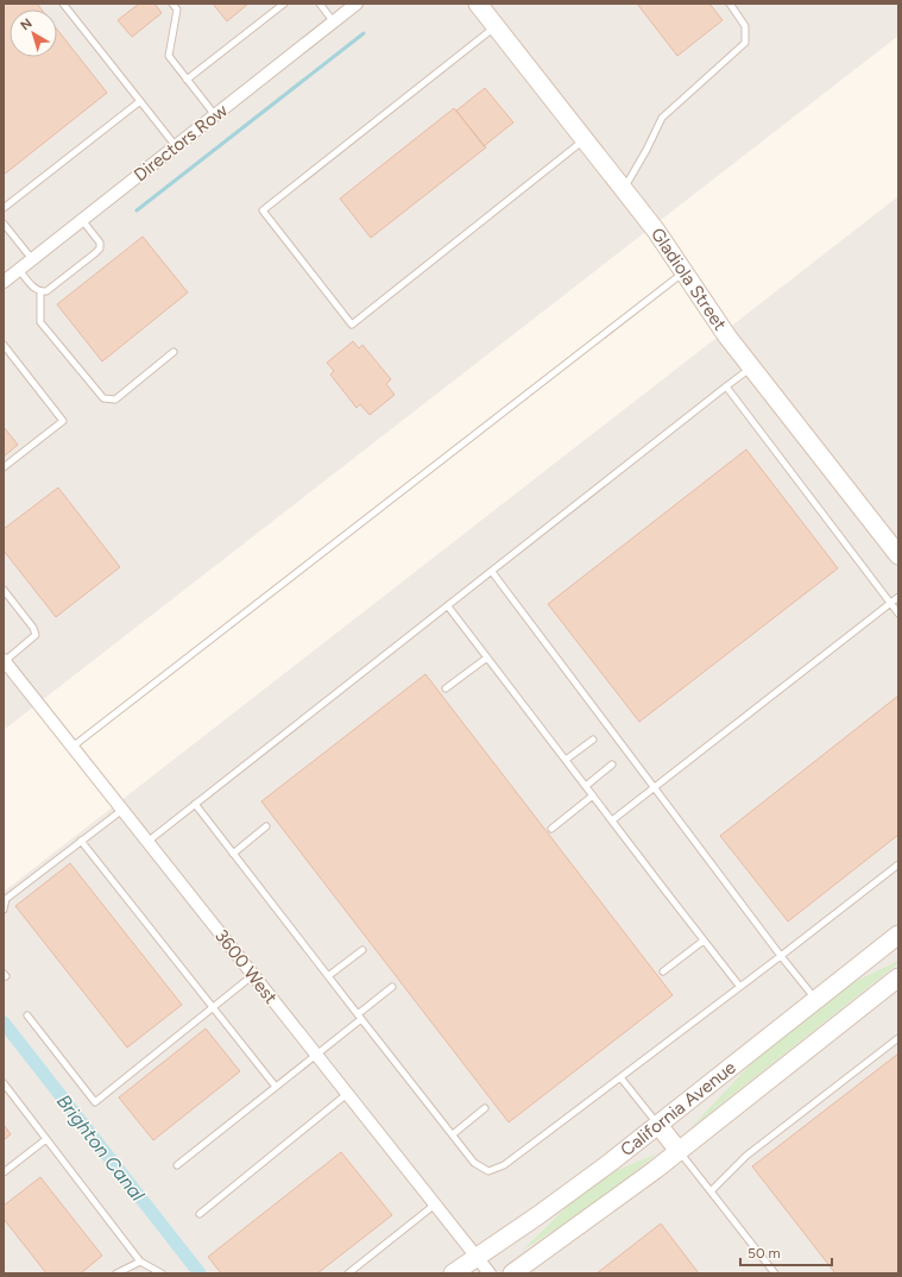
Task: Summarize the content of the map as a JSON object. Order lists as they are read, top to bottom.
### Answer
{
  "streets": {
    "main road": ["Gladiola Street", "California Avenue"],
    "street": ["Directors Row", "3600 West"]
  },
  "crossings": [
    ["3600 West", "California Avenue"]
  ],
  "water": ["Brighton Canal"],
  "scale_bar": "50 m",
  "north": "top left"
}
